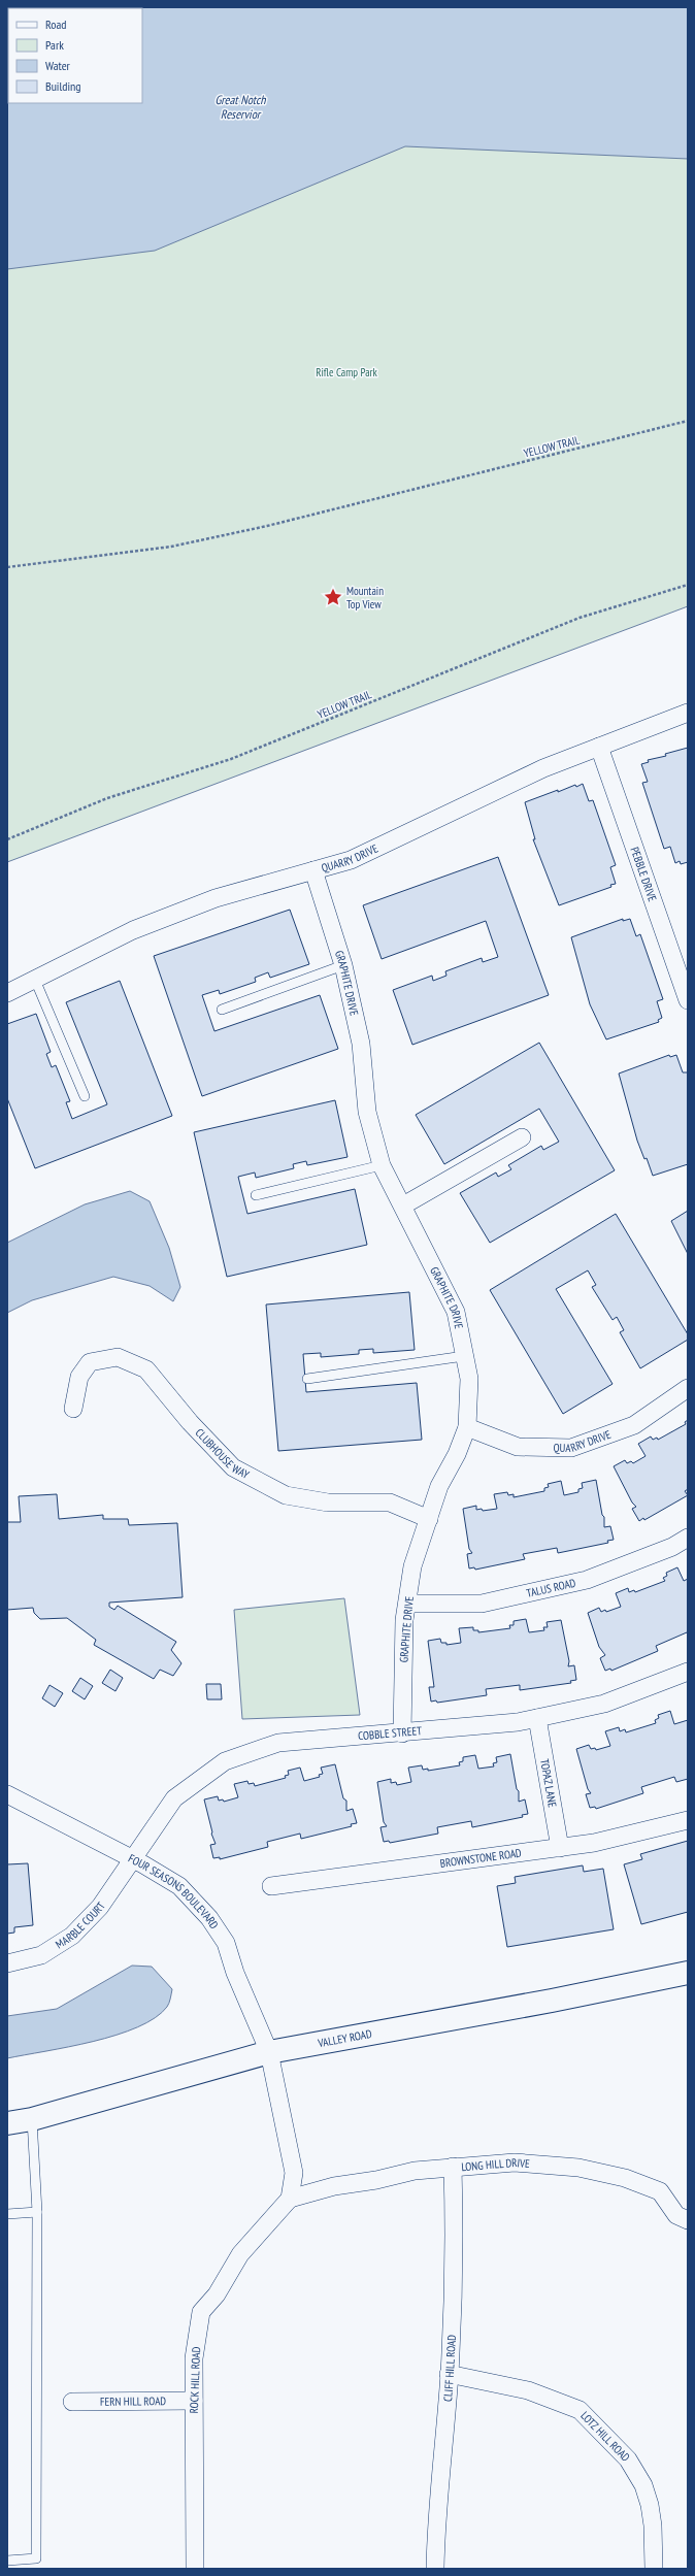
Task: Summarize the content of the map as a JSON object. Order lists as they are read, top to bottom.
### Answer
{
  "streets": {
    "main road": ["VALLEY ROAD"],
    "street": [
      "QUARRY DRIVE",
      "PEBBLE DRIVE",
      "GRAPHITE DRIVE",
      "CLUBHOUSE WAY",
      "TALUS ROAD",
      "COBBLE STREET",
      "TOPAZ LANE",
      "BROWNSTONE ROAD",
      "FOUR SEASONS BOULEVARD",
      "MARBLE COURT",
      "LONG HILL DRIVE",
      "CLIFF HILL ROAD",
      "ROCK HILL ROAD",
      "FERN HILL ROAD",
      "LOTZ HILL ROAD"
    ],
    "path": ["YELLOW TRAIL"]
  },
  "crossings": [
    ["QUARRY DRIVE", "PEBBLE DRIVE"],
    ["QUARRY DRIVE", "GRAPHITE DRIVE"],
    ["GRAPHITE DRIVE", "CLUBHOUSE WAY"],
    ["GRAPHITE DRIVE", "TALUS ROAD"],
    ["GRAPHITE DRIVE", "COBBLE STREET"],
    ["COBBLE STREET", "TOPAZ LANE"],
    ["COBBLE STREET", "FOUR SEASONS BOULEVARD"],
    ["COBBLE STREET", "MARBLE COURT"],
    ["TOPAZ LANE", "BROWNSTONE ROAD"],
    ["FOUR SEASONS BOULEVARD", "MARBLE COURT"],
    ["FOUR SEASONS BOULEVARD", "VALLEY ROAD"],
    ["LONG HILL DRIVE", "CLIFF HILL ROAD"],
    ["LONG HILL DRIVE", "ROCK HILL ROAD"],
    ["CLIFF HILL ROAD", "LOTZ HILL ROAD"],
    ["ROCK HILL ROAD", "FERN HILL ROAD"]
  ],
  "water": ["Great Notch Reservior"],
  "parks": ["Rifle Camp Park"],
  "places": {
    "place": ["Mountain Top View"]
  },
  "legend": [
    "Road",
    "Park",
    "Water",
    "Building"
  ]
}
